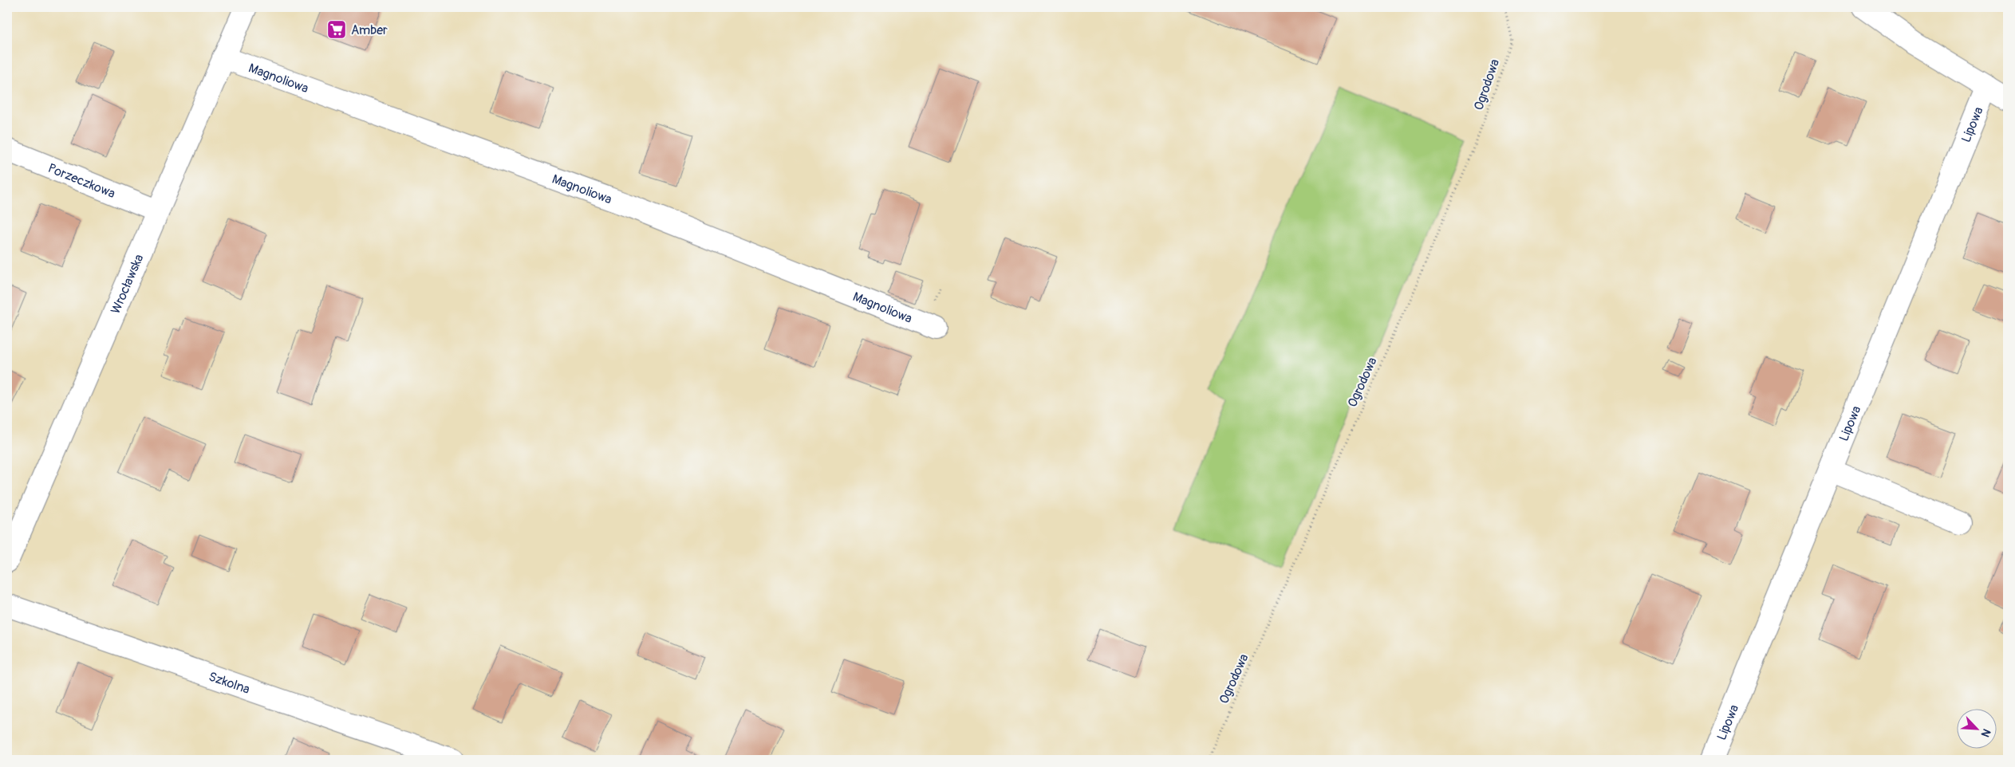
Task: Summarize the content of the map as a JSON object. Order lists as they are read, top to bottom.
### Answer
{
  "streets": {
    "street": [
      "Magnoliowa",
      "Lipowa",
      "Porzeczkowa",
      "Wrocławska",
      "Szkolna"
    ],
    "path": ["Ogrodowa"]
  },
  "crossings": [
    ["Magnoliowa", "Wrocławska"],
    ["Porzeczkowa", "Wrocławska"]
  ],
  "places": {
    "supermarket": ["Amber"]
  },
  "north": "bottom right"
}
